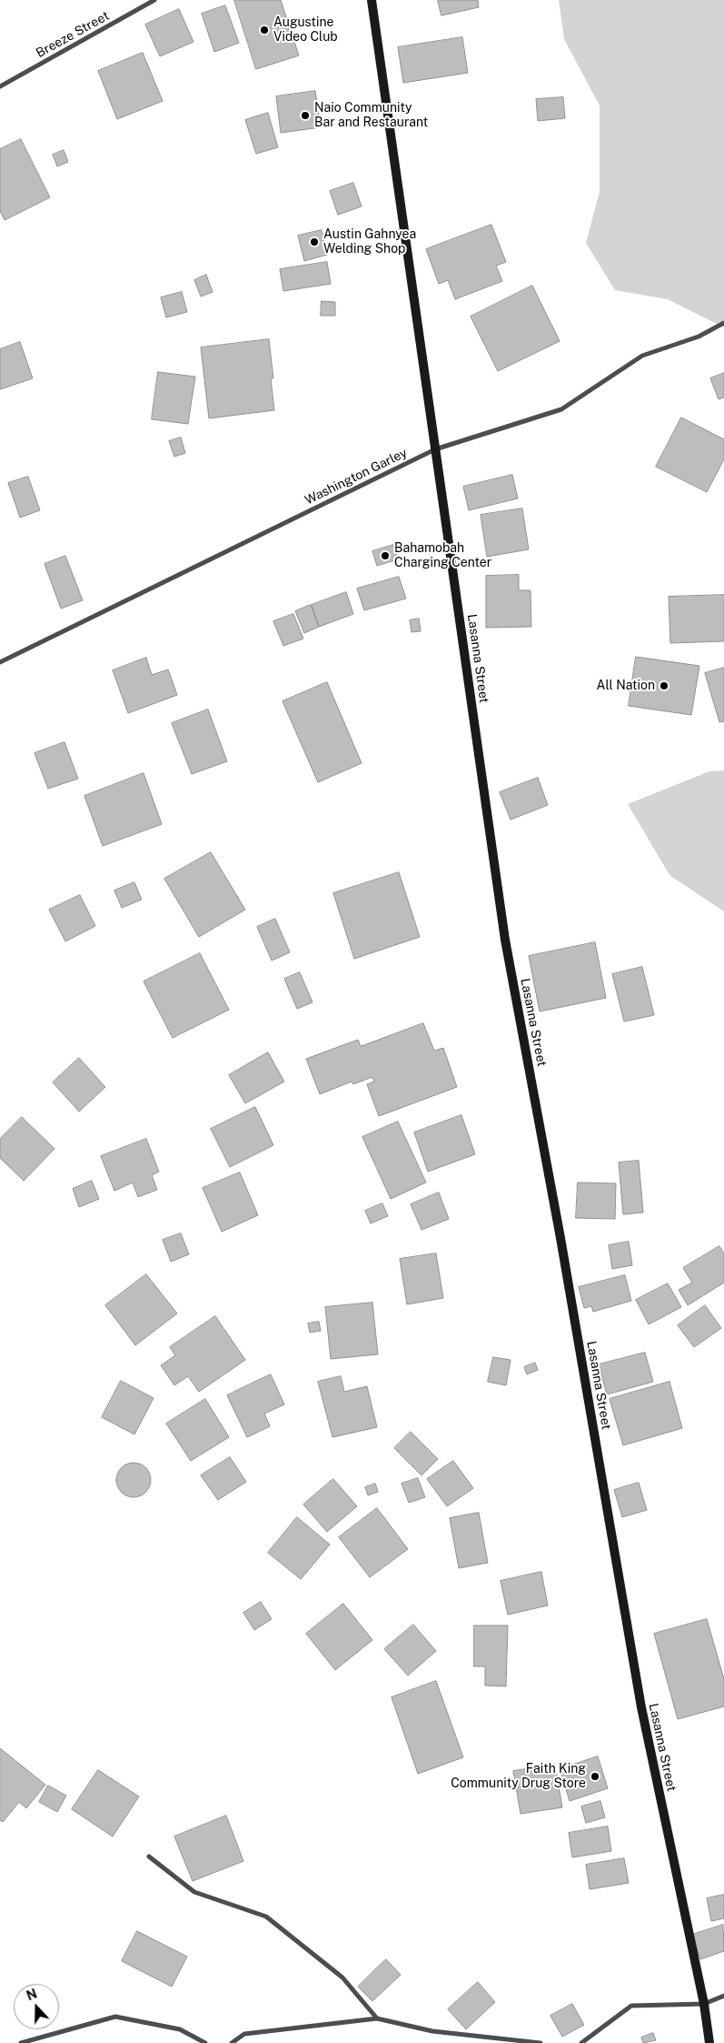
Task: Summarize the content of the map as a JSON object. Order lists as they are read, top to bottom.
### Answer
{
  "streets": {
    "street": ["Breeze Street", "Washington Garley", "Lasanna Street"]
  },
  "crossings": [
    ["Washington Garley", "Lasanna Street"]
  ],
  "places": [
    "Augustine Video Club",
    "Naio Community Bar and Restaurant",
    "Austin Gahnyea Welding Shop",
    "Bahamobah Charging Center",
    "All Nation",
    "Faith King Community Drug Store"
  ],
  "north": "top"
}
